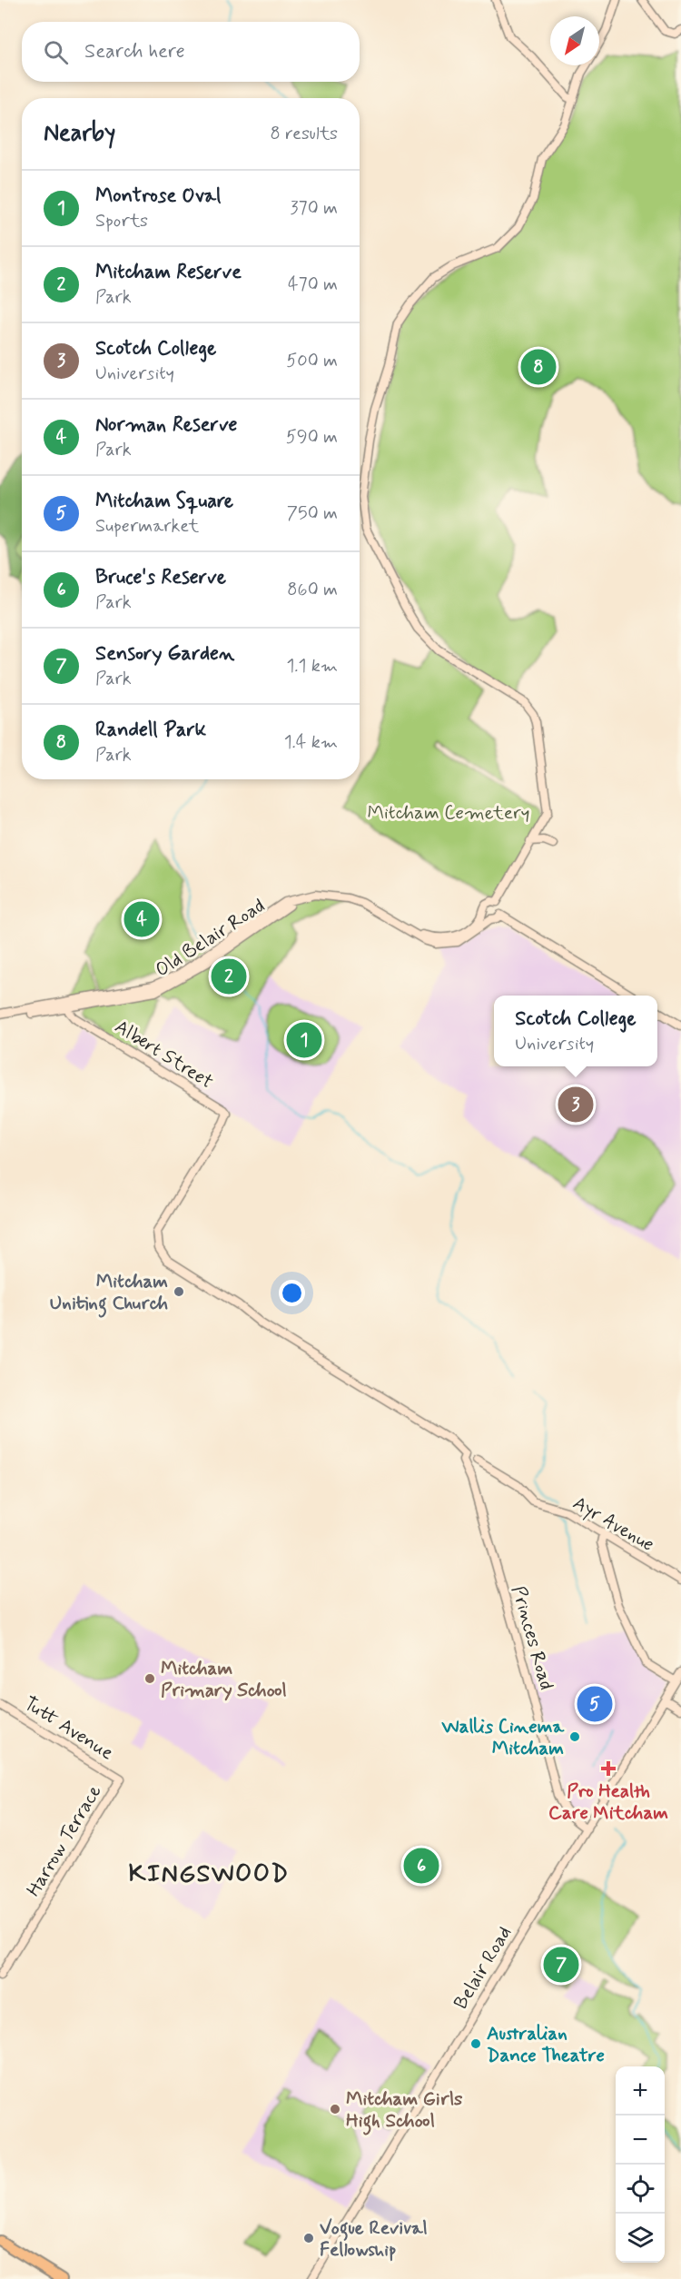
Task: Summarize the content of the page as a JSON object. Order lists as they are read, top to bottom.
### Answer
{
  "streets": {
    "main road": [
      "Old Belair Road",
      "Albert Street",
      "Ayr Avenue",
      "Princes Road",
      "Tutt Avenue",
      "Harrow Terrace",
      "Belair Road"
    ]
  },
  "crossings": [
    ["Old Belair Road", "Albert Street"],
    ["Albert Street", "Ayr Avenue"],
    ["Ayr Avenue", "Princes Road"],
    ["Princes Road", "Belair Road"],
    ["Tutt Avenue", "Harrow Terrace"]
  ],
  "districts": ["KINGSWOOD"],
  "parks": ["Mitcham Cemetery"],
  "places": {
    "other": [
      "Mitcham Uniting Church",
      "Mitcham Primary School",
      "Wallis Cinema Mitcham",
      "Australian Dance Theatre",
      "Mitcham Girls High School",
      "Vogue Revival Fellowship"
    ],
    "health": ["Pro Health Care Mitcham"]
  },
  "north": "bottom left",
  "page": {
    "search": "Search here",
    "heading": ["Nearby", "8 results"],
    "list": [
      {
        "mark": "1",
        "name": "Montrose Oval",
        "note": "Sports",
        "value": "370 m"
      },
      {
        "mark": "2",
        "name": "Mitcham Reserve",
        "note": "Park",
        "value": "470 m"
      },
      {
        "mark": "3",
        "name": "Scotch College",
        "note": "University",
        "value": "500 m"
      },
      {
        "mark": "4",
        "name": "Norman Reserve",
        "note": "Park",
        "value": "590 m"
      },
      {
        "mark": "5",
        "name": "Mitcham Square",
        "note": "Supermarket",
        "value": "750 m"
      },
      {
        "mark": "6",
        "name": "Bruce's Reserve",
        "note": "Park",
        "value": "860 m"
      },
      {
        "mark": "7",
        "name": "Sensory Garden",
        "note": "Park",
        "value": "1.1 km"
      },
      {
        "mark": "8",
        "name": "Randell Park",
        "note": "Park",
        "value": "1.4 km"
      }
    ],
    "pins": [
      "8",
      "4",
      "2",
      "1",
      "3",
      "5",
      "6",
      "7"
    ],
    "popup": ["Scotch College", "University"],
    "map_buttons": ["+", "−"]
  }
}
